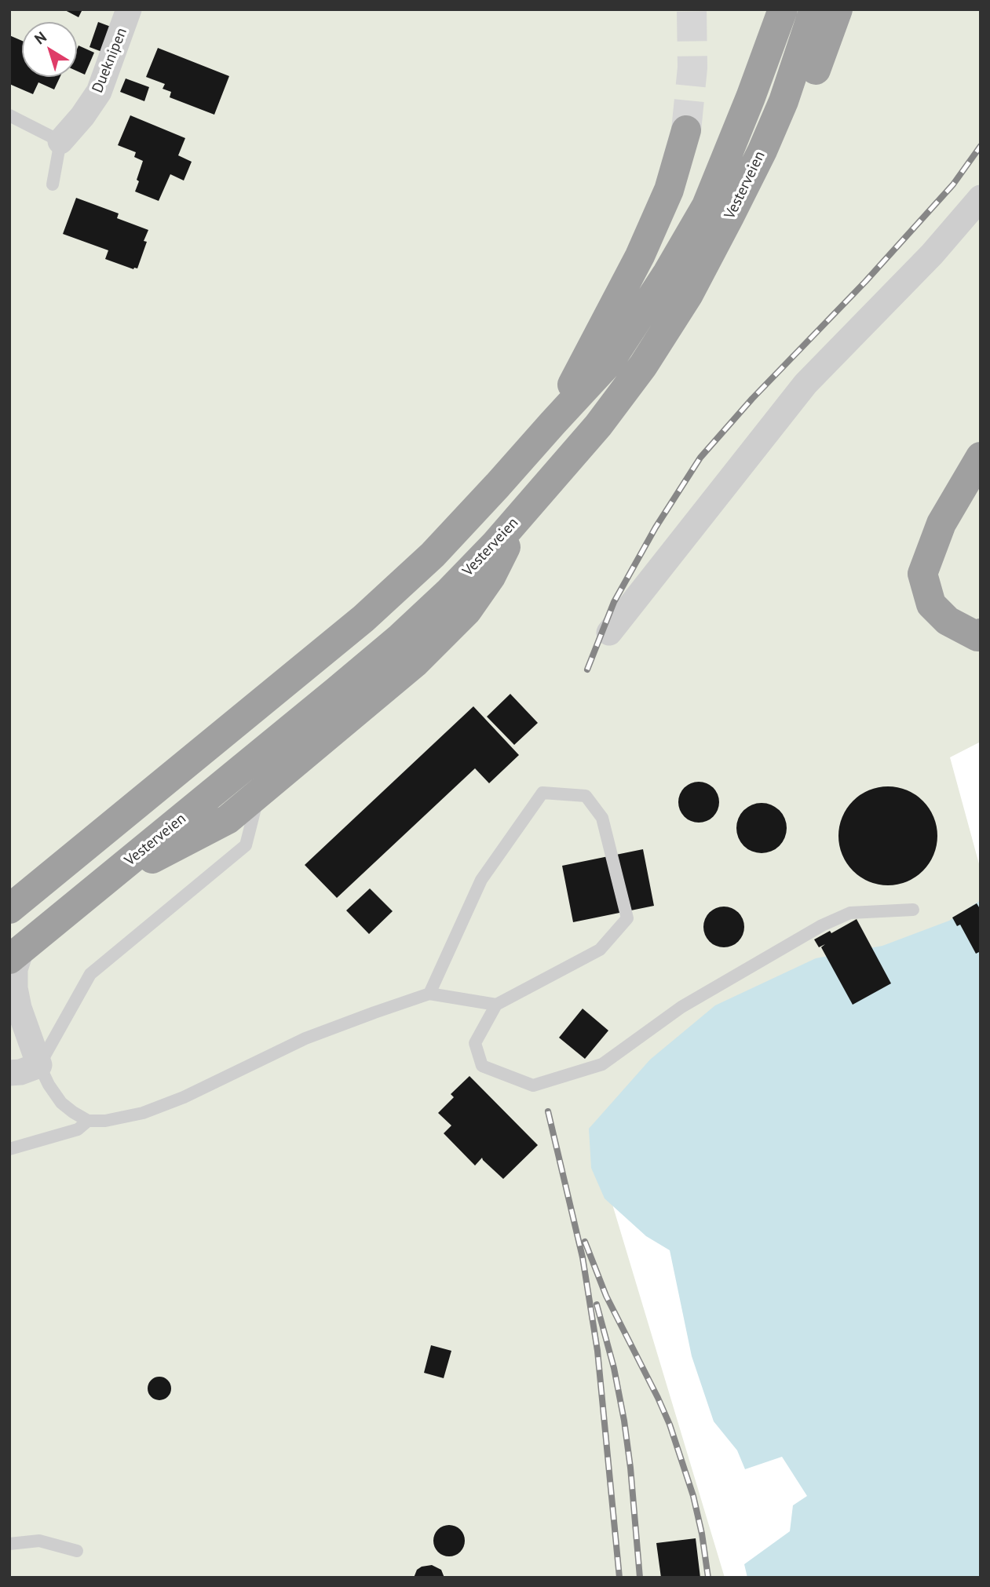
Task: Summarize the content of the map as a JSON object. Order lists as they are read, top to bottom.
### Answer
{
  "streets": {
    "highway": ["Vesterveien"],
    "street": ["Dueknipen"]
  },
  "north": "top left"
}
